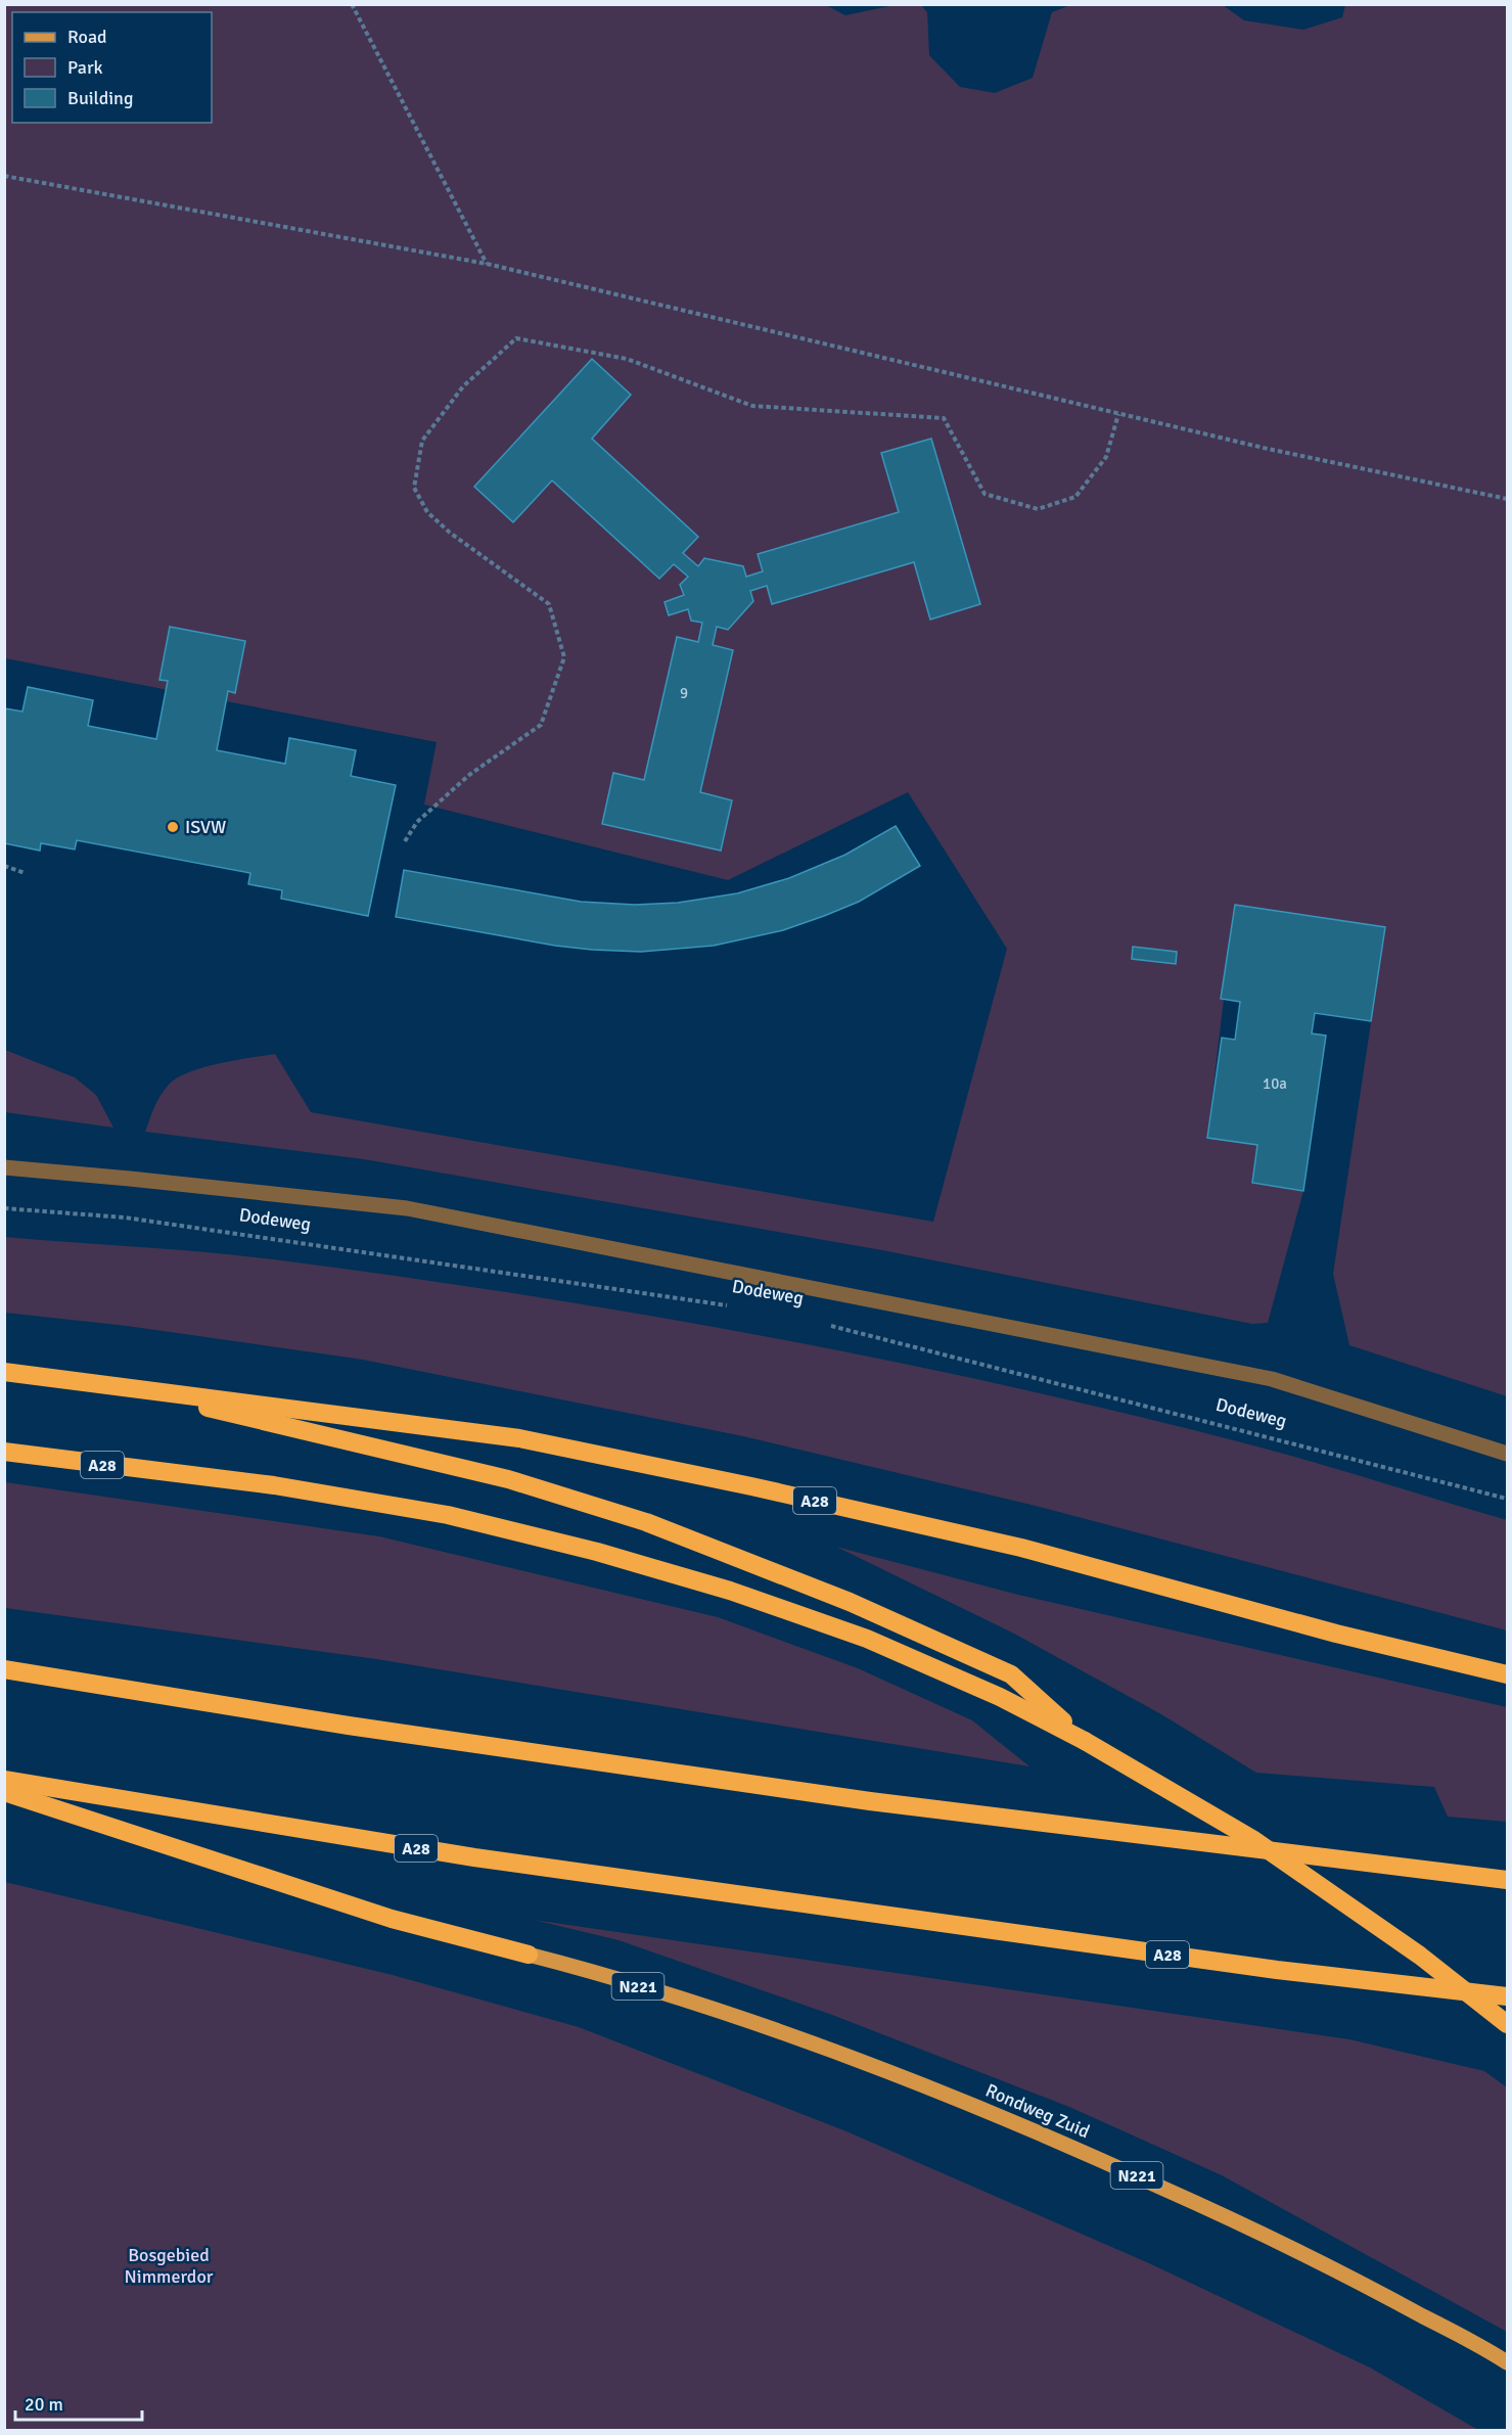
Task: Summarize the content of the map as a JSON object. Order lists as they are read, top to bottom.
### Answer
{
  "streets": {
    "highway": ["A28"],
    "main road": ["N221", "Rondweg Zuid"],
    "street": ["Dodeweg"]
  },
  "parks": ["Bosgebied Nimmerdor"],
  "places": ["ISVW"],
  "house_numbers": ["9", "10a"],
  "legend": ["Road", "Park", "Building"],
  "scale_bar": "20 m"
}
